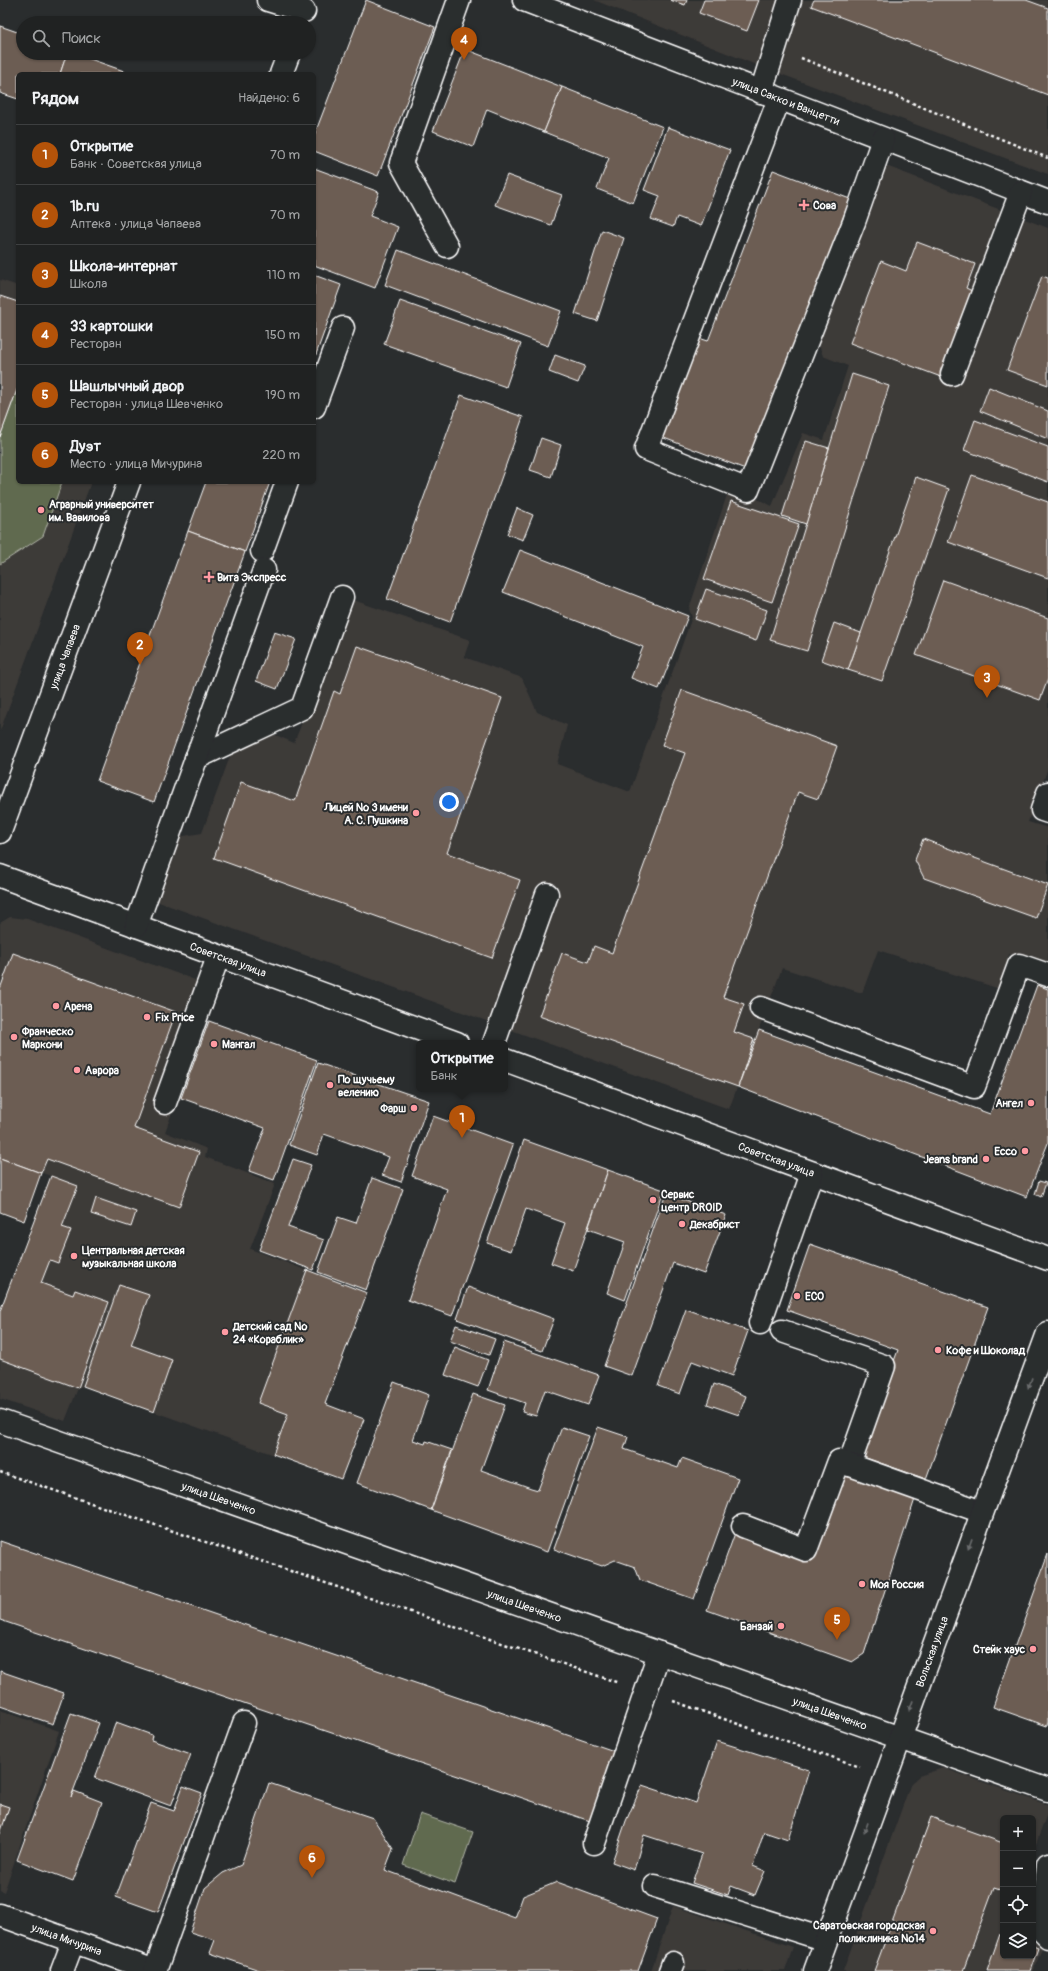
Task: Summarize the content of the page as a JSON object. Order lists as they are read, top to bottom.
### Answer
{
  "streets": {
    "street": [
      "улица Сакко и Ванцетти",
      "улица Чапаева",
      "Советская улица",
      "улица Шевченко",
      "Вольская улица",
      "улица Мичурина"
    ]
  },
  "crossings": [
    ["улица Шевченко", "Вольская улица"]
  ],
  "one_way": ["Вольская улица"],
  "places": {
    "health": ["Сова", "Вита Экспресс"],
    "other": [
      "Аграрный университет им. Вавилова",
      "Лицей № 3 имени А. С. Пушкина",
      "Арена",
      "Fix Price",
      "Франческо Маркони",
      "Мангал",
      "Аврора",
      "По щучьему велению",
      "Ангел",
      "Фарш",
      "Ecco",
      "Jeans brand",
      "Сервис центр DROID",
      "Декабрист",
      "Центральная детская музыкальная школа",
      "ECO",
      "Детский сад № 24 «Кораблик»",
      "Кофе и Шоколад",
      "Моя Россия",
      "Банзай",
      "Стейк хаус",
      "Саратовская городская поликлиника №14"
    ]
  },
  "page": {
    "search": "Поиск",
    "pins": [
      "4",
      "2",
      "3",
      "1",
      "5",
      "6"
    ],
    "heading": ["Рядом", "Найдено: 6"],
    "list": [
      {
        "mark": "1",
        "name": "Открытие",
        "note": "Банк · Советская улица",
        "value": "70 m"
      },
      {
        "mark": "2",
        "name": "1b.ru",
        "note": "Аптека · улица Чапаева",
        "value": "70 m"
      },
      {
        "mark": "3",
        "name": "Школа-интернат",
        "note": "Школа",
        "value": "110 m"
      },
      {
        "mark": "4",
        "name": "33 картошки",
        "note": "Ресторан",
        "value": "150 m"
      },
      {
        "mark": "5",
        "name": "Шашлычный двор",
        "note": "Ресторан · улица Шевченко",
        "value": "190 m"
      },
      {
        "mark": "6",
        "name": "Дуэт",
        "note": "Место · улица Мичурина",
        "value": "220 m"
      }
    ],
    "popup": ["Открытие", "Банк"],
    "map_buttons": ["+", "−"]
  }
}
